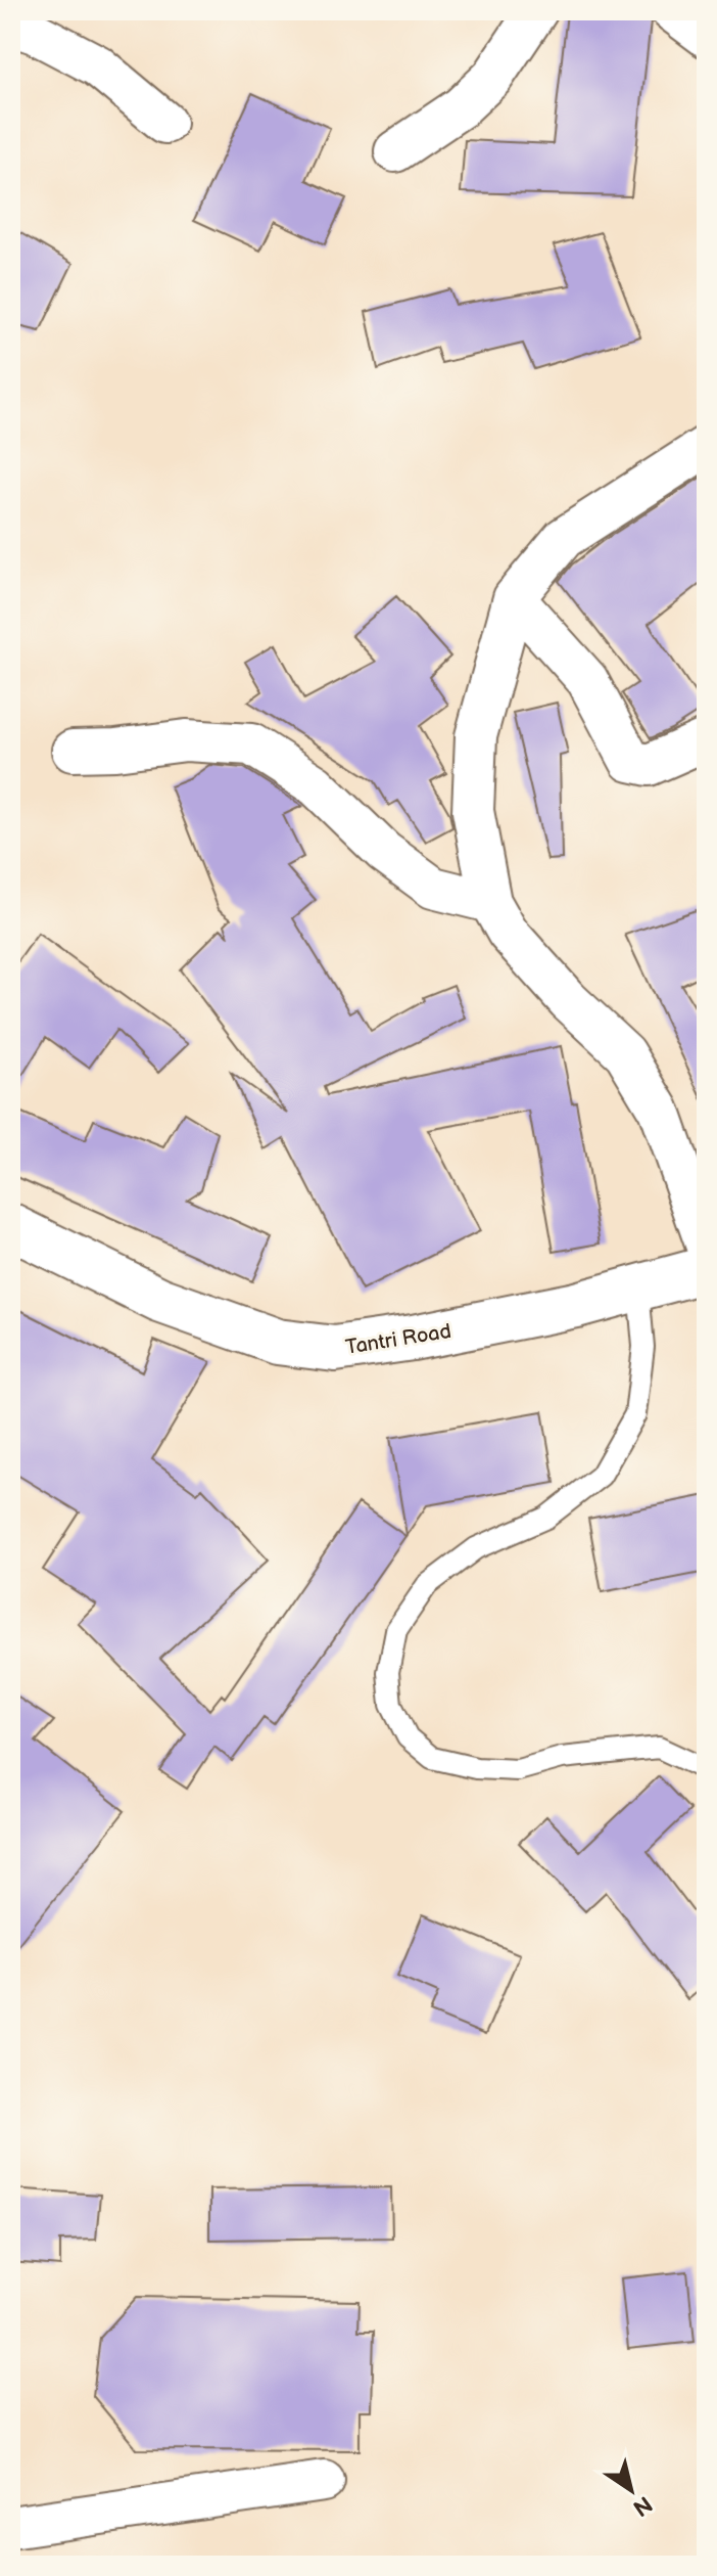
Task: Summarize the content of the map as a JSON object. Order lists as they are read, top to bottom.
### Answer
{
  "streets": {
    "street": ["Tantri Road"]
  },
  "north": "bottom right"
}
